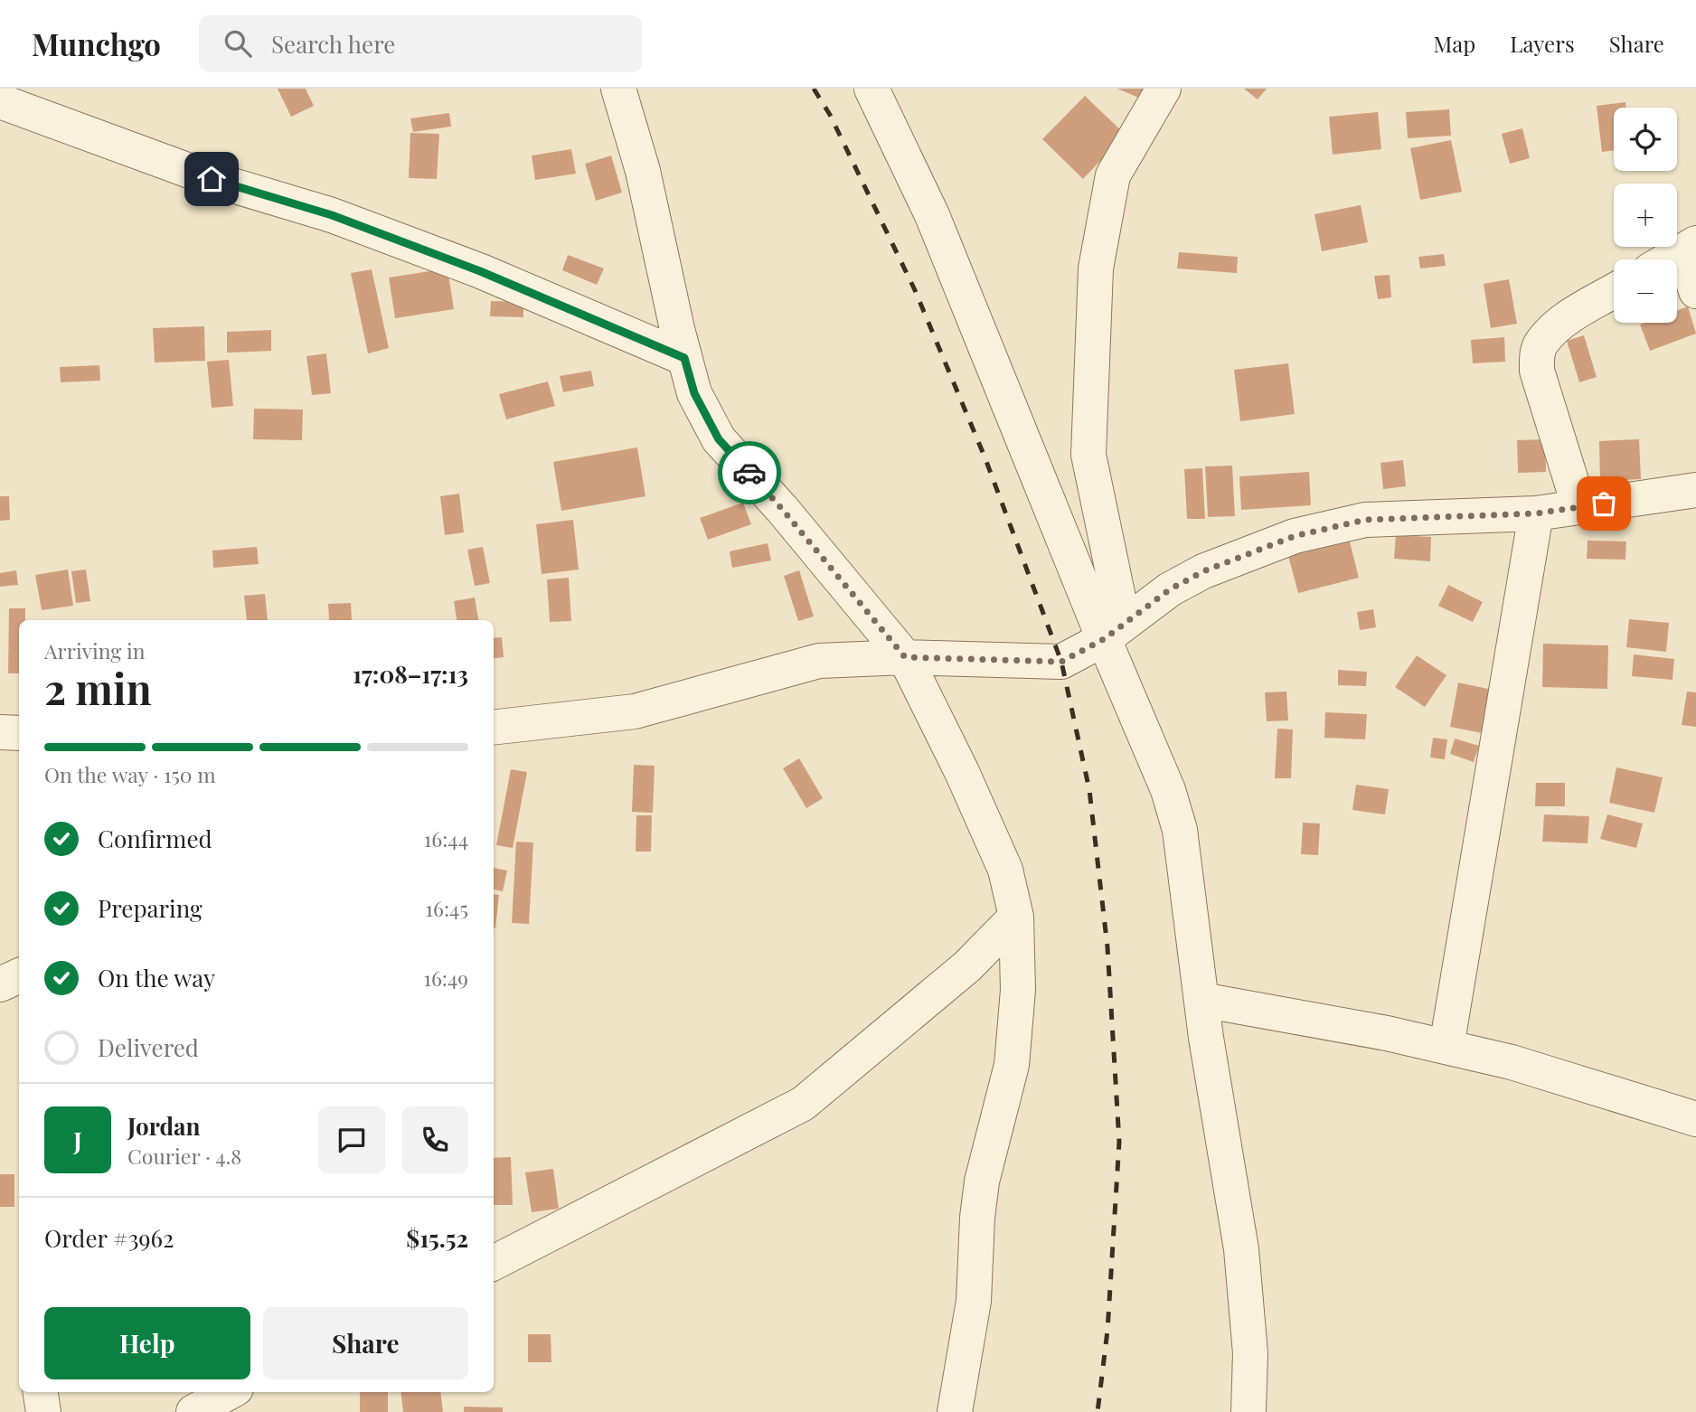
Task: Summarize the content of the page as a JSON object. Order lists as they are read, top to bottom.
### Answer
{
  "page": {
    "header": "Munchgo",
    "search": "Search here",
    "nav": ["Map", "Layers", "Share"],
    "map_buttons": ["+", "−"],
    "heading": ["2 min", "Arriving in", "17:08–17:13"],
    "panel": [
      "Jordan",
      "Courier · 4.8",
      "Order #3962",
      "$15.52"
    ],
    "bar": "On the way · 150 m",
    "list": [
      ["Confirmed", "16:44"],
      ["Preparing", "16:45"],
      ["On the way", "16:49"],
      "Delivered"
    ],
    "round": "J",
    "buttons": ["Help", "Share"]
  }
}
